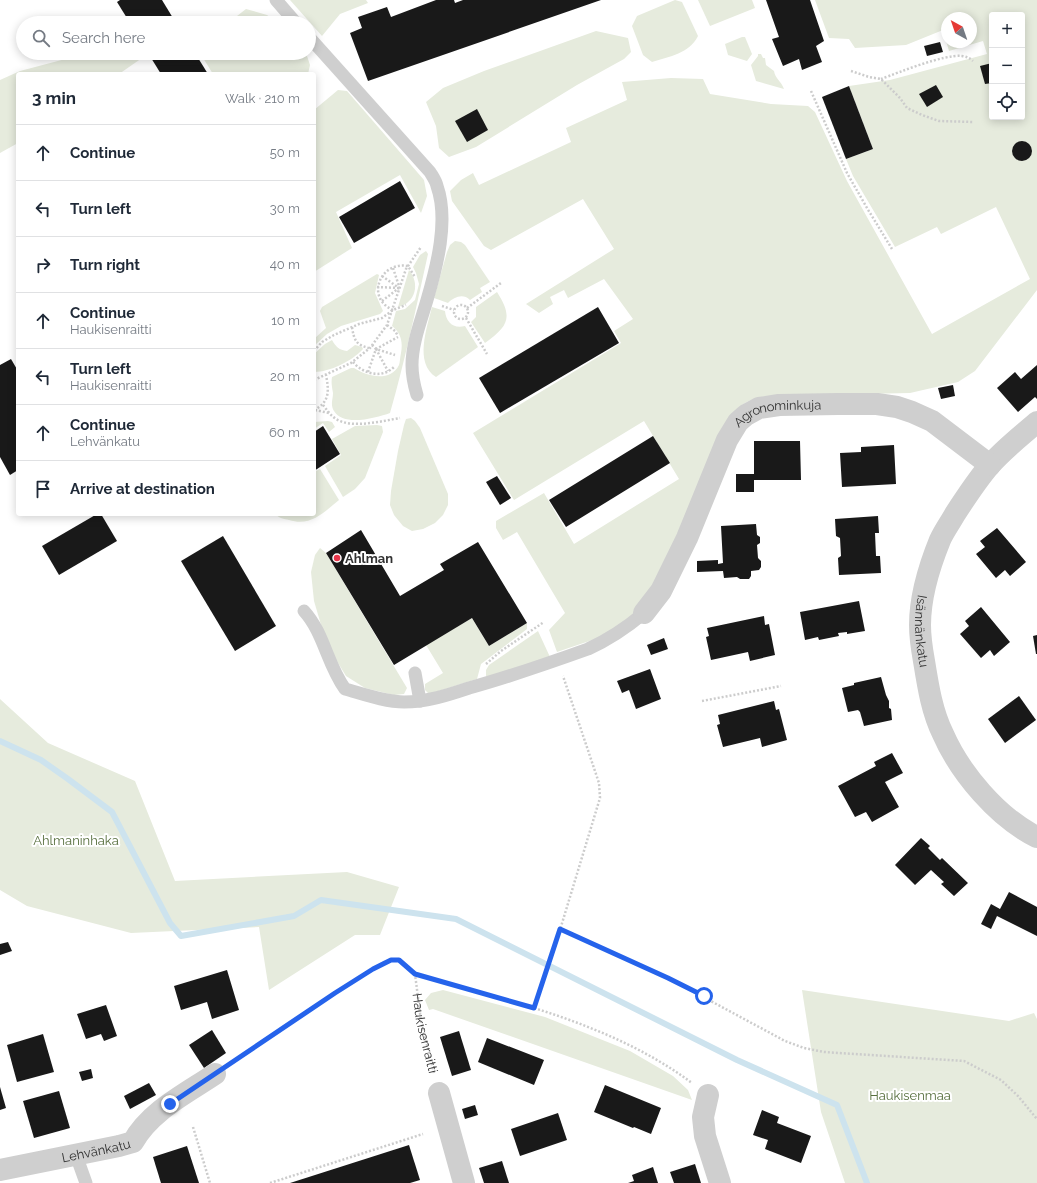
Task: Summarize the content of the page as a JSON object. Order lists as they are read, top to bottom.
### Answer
{
  "streets": {
    "street": ["Agronominkuja", "Isännänkatu", "Lehvänkatu"],
    "path": ["Haukisenraitti"]
  },
  "crossings": [
    ["Agronominkuja", "Isännänkatu"],
    ["Haukisenraitti", "Lehvänkatu"]
  ],
  "parks": ["Ahlmaninhaka", "Haukisenmaa"],
  "places": ["Ahlman"],
  "north": "top left",
  "page": {
    "map_buttons": ["+", "−"],
    "search": "Search here",
    "heading": ["3 min", "Walk · 210 m"],
    "list": [
      ["Continue", "50 m"],
      ["Turn left", "30 m"],
      ["Turn right", "40 m"],
      ["Continue", "Haukisenraitti", "10 m"],
      ["Turn left", "Haukisenraitti", "20 m"],
      ["Continue", "Lehvänkatu", "60 m"],
      "Arrive at destination"
    ]
  }
}
